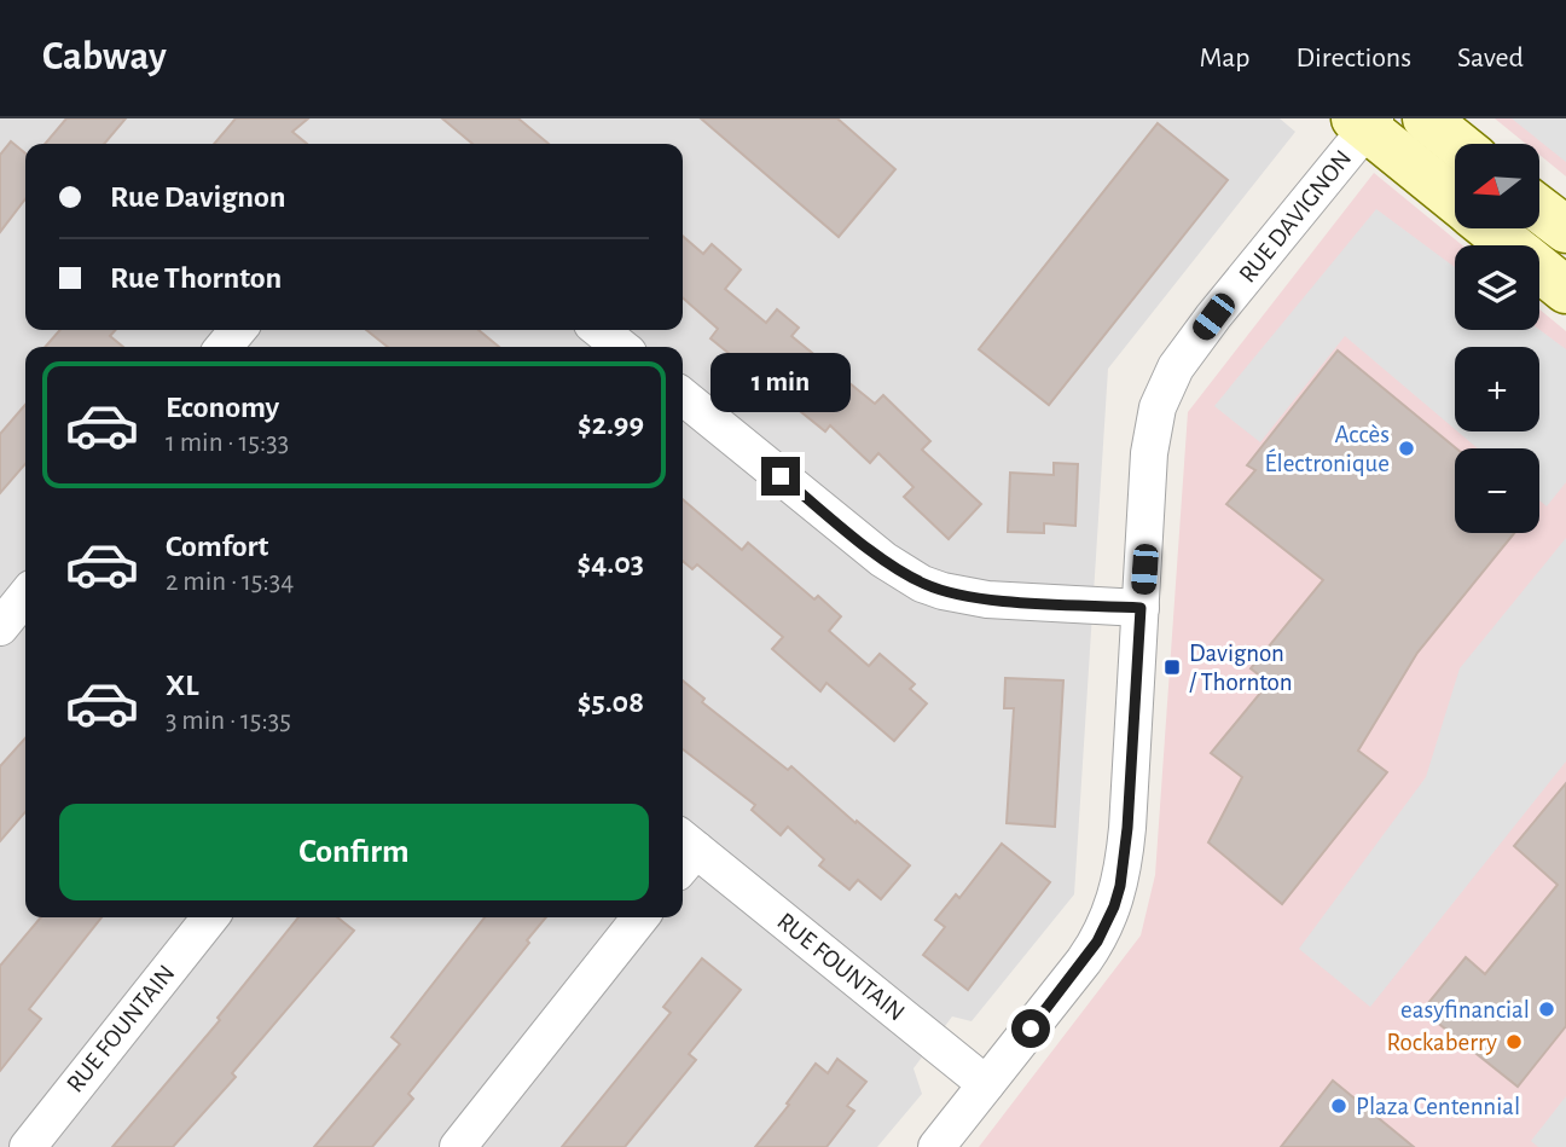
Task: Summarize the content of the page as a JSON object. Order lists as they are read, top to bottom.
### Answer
{
  "streets": {
    "street": ["RUE DAVIGNON", "RUE FOUNTAIN"]
  },
  "crossings": [
    ["RUE DAVIGNON", "RUE FOUNTAIN"]
  ],
  "places": {
    "other": [
      "Accès Électronique",
      "easyfinancial",
      "Rockaberry",
      "Plaza Centennial"
    ],
    "transit": ["Davignon / Thornton"]
  },
  "north": "left",
  "page": {
    "header": "Cabway",
    "nav": ["Map", "Directions", "Saved"],
    "map_buttons": ["+", "−"],
    "banner": ["Rue Davignon", "Rue Thornton"],
    "bubble": "1 min",
    "list": [
      {
        "name": "Economy",
        "note": "1 min · 15:33",
        "value": "$2.99"
      },
      {
        "name": "Comfort",
        "note": "2 min · 15:34",
        "value": "$4.03"
      },
      {
        "name": "XL",
        "note": "3 min · 15:35",
        "value": "$5.08"
      }
    ],
    "buttons": "Confirm"
  }
}
